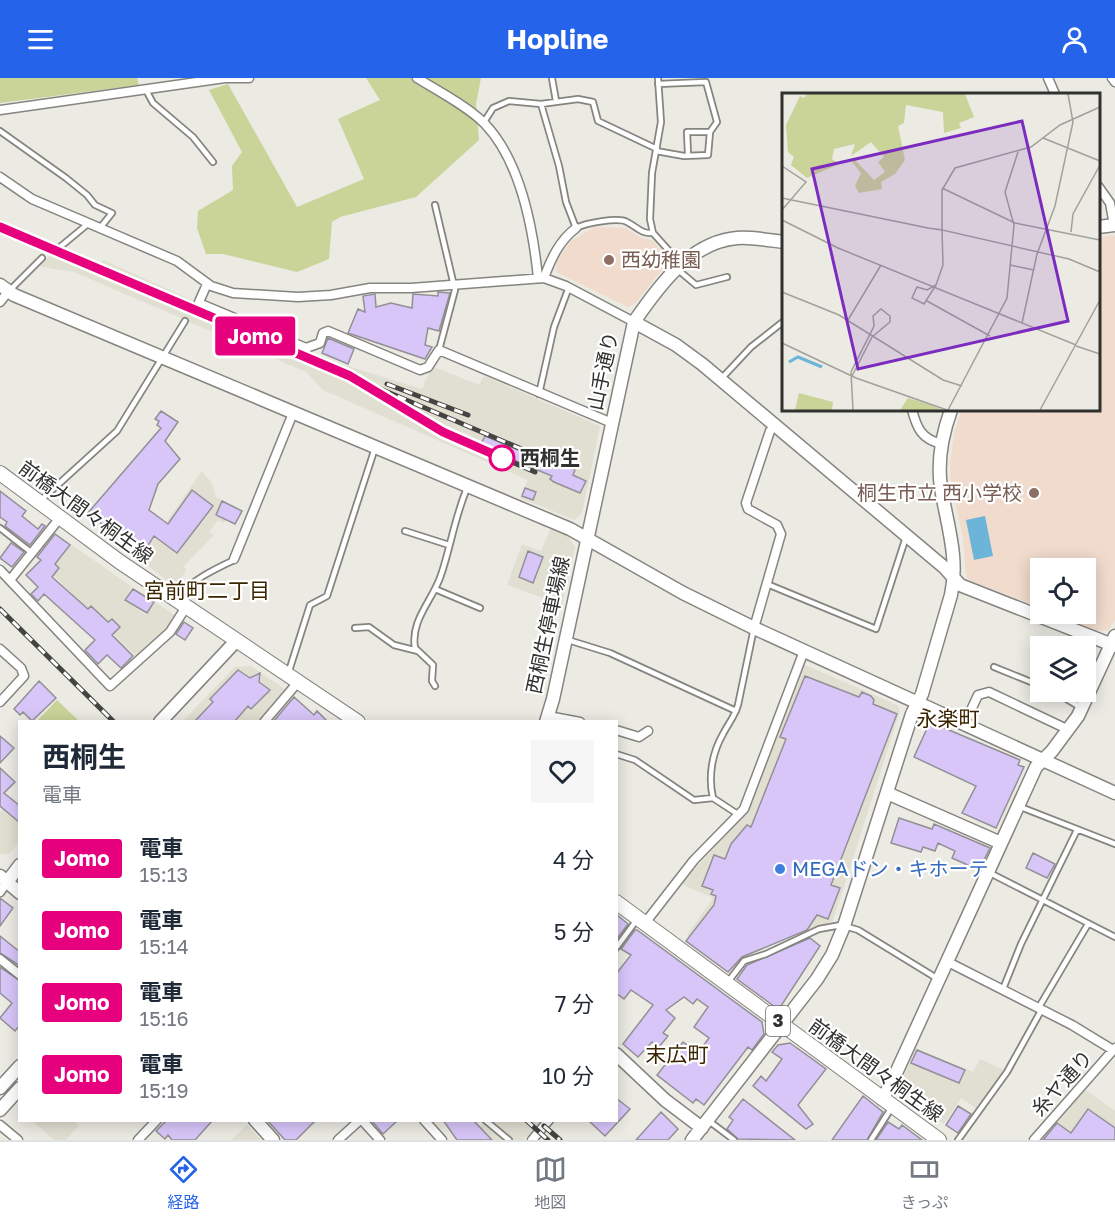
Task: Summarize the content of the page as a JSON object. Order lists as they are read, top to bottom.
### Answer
{
  "streets": {
    "main road": ["前橋大間々桐生線", "3"],
    "street": ["山手通り", "西桐生停車場線", "糸ヤ通り"]
  },
  "crossings": [
    ["山手通り", "西桐生停車場線"]
  ],
  "districts": ["宮前町二丁目", "永楽町", "末広町"],
  "places": [
    "西幼稚園",
    "西桐生",
    "桐生市立 西小学校",
    "MEGAドン・キホーテ"
  ],
  "page": {
    "header": "Hopline",
    "on_map": "Jomo",
    "heading": ["西桐生", "電車"],
    "list": [
      {
        "mark": "Jomo",
        "name": "電車",
        "note": "15:13",
        "value": "4 分"
      },
      {
        "mark": "Jomo",
        "name": "電車",
        "note": "15:14",
        "value": "5 分"
      },
      {
        "mark": "Jomo",
        "name": "電車",
        "note": "15:16",
        "value": "7 分"
      },
      {
        "mark": "Jomo",
        "name": "電車",
        "note": "15:19",
        "value": "10 分"
      }
    ],
    "tabs": ["経路", "地図", "きっぷ"]
  }
}
